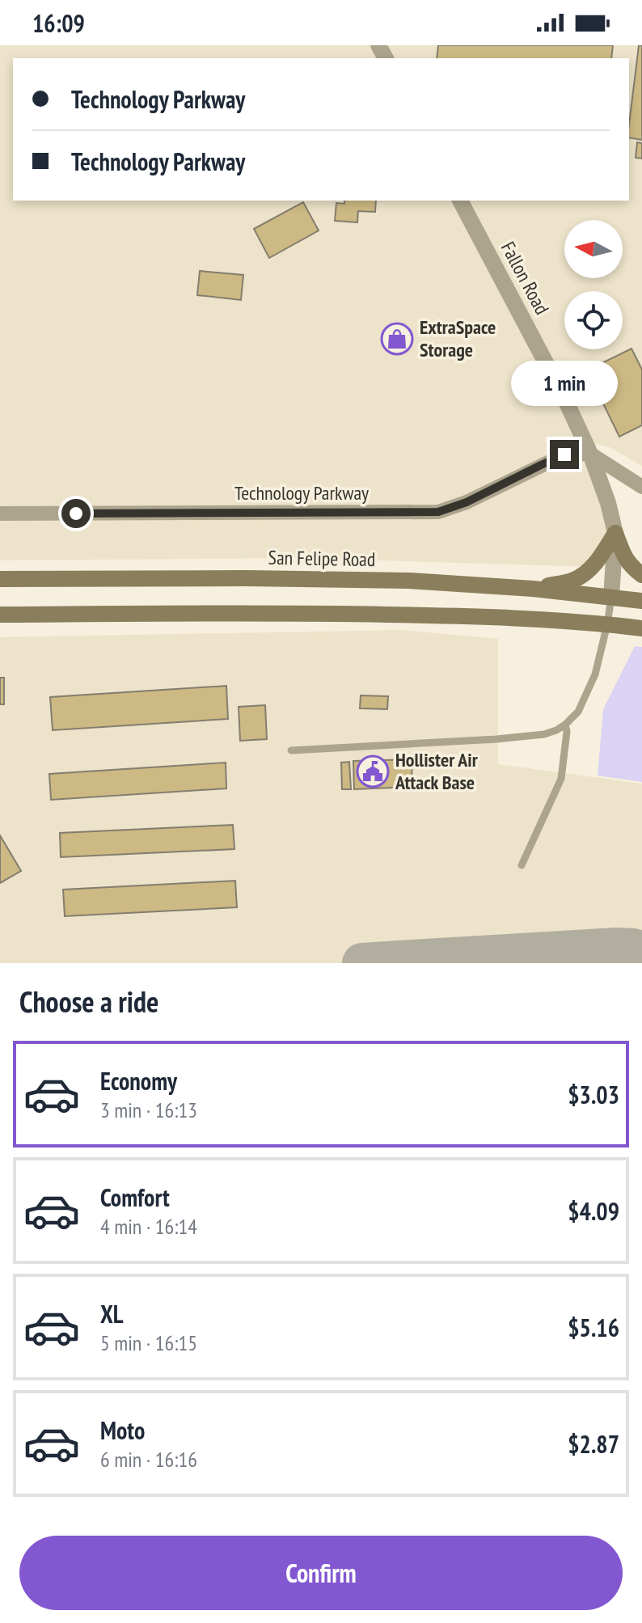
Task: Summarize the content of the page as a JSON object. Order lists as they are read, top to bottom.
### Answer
{
  "streets": {
    "main road": ["San Felipe Road"],
    "street": ["Fallon Road", "Technology Parkway"]
  },
  "crossings": [
    ["Fallon Road", "Technology Parkway"],
    ["Fallon Road", "San Felipe Road"]
  ],
  "places": {
    "shop": ["ExtraSpace Storage"],
    "public building": ["Hollister Air Attack Base"]
  },
  "north": "left",
  "page": {
    "status": "16:09",
    "banner": ["Technology Parkway", "Technology Parkway"],
    "bubble": "1 min",
    "heading": "Choose a ride",
    "list": [
      {
        "name": "Economy",
        "note": "3 min · 16:13",
        "value": "$3.03"
      },
      {
        "name": "Comfort",
        "note": "4 min · 16:14",
        "value": "$4.09"
      },
      {
        "name": "XL",
        "note": "5 min · 16:15",
        "value": "$5.16"
      },
      {
        "name": "Moto",
        "note": "6 min · 16:16",
        "value": "$2.87"
      }
    ],
    "buttons": "Confirm"
  }
}
